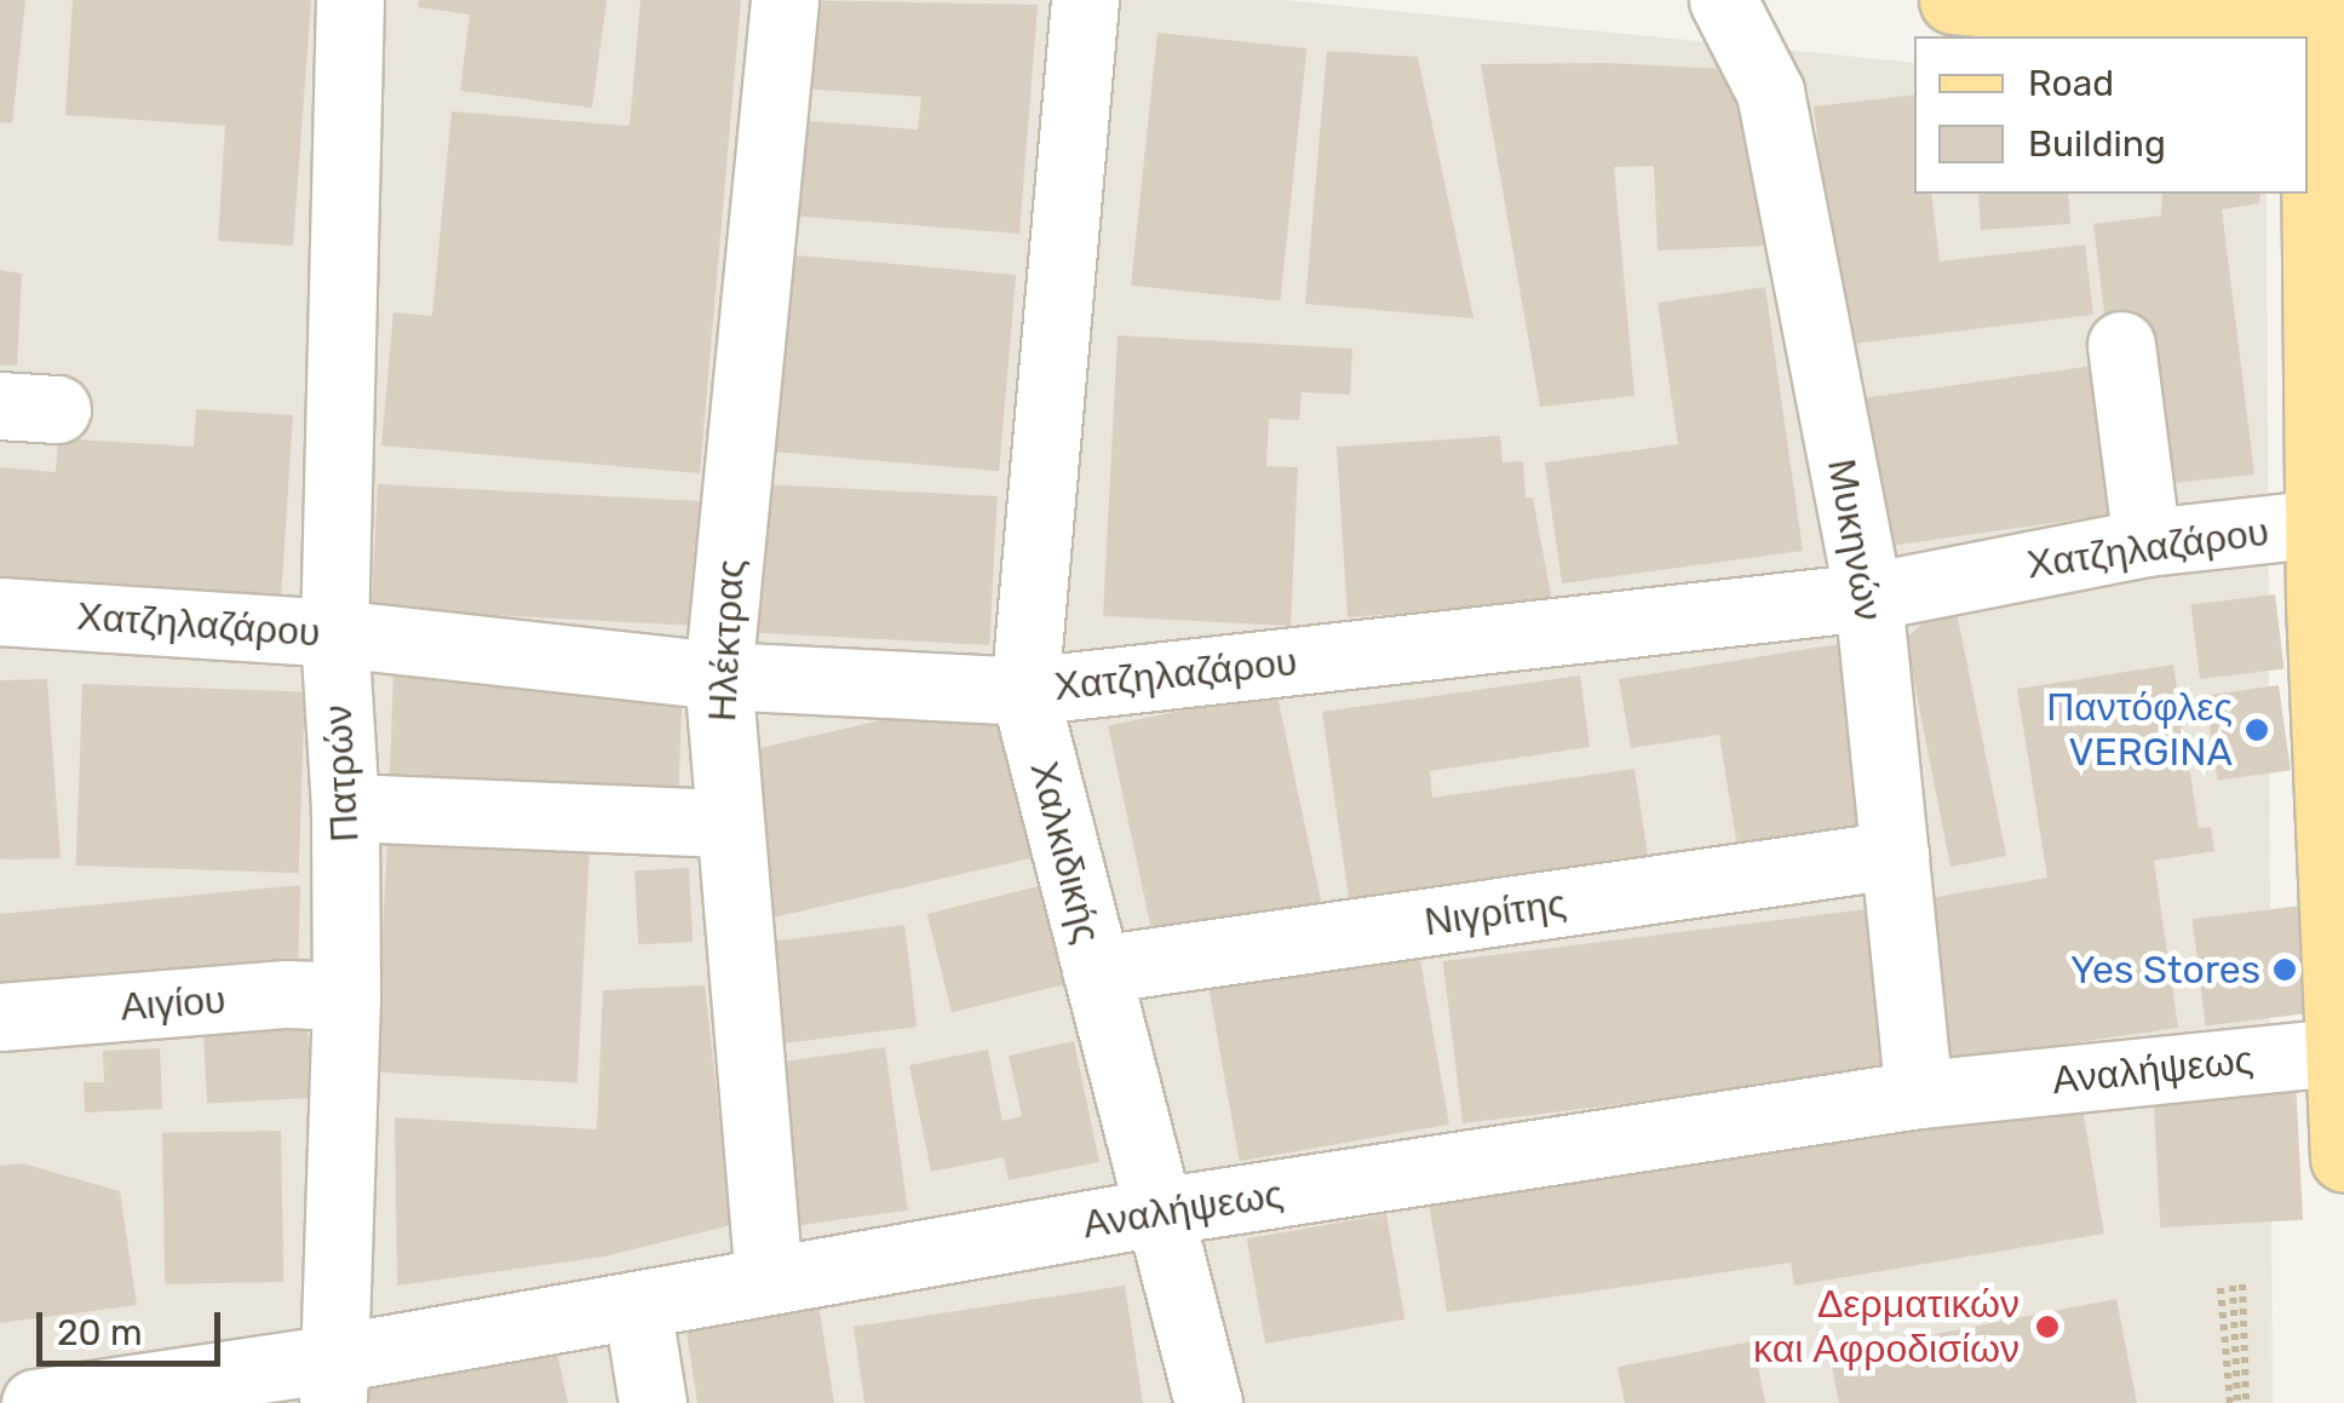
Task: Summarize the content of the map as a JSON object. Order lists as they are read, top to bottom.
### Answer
{
  "streets": {
    "street": [
      "Μυκηνών",
      "Χατζηλαζάρου",
      "Ηλέκτρας",
      "Πατρών",
      "Χαλκιδικής",
      "Νιγρίτης",
      "Αιγίου",
      "Αναλήψεως"
    ]
  },
  "crossings": [
    ["Μυκηνών", "Χατζηλαζάρου"],
    ["Μυκηνών", "Νιγρίτης"],
    ["Μυκηνών", "Αναλήψεως"],
    ["Χατζηλαζάρου", "Ηλέκτρας"],
    ["Χατζηλαζάρου", "Πατρών"],
    ["Χατζηλαζάρου", "Χαλκιδικής"],
    ["Ηλέκτρας", "Αναλήψεως"],
    ["Πατρών", "Αιγίου"],
    ["Πατρών", "Αναλήψεως"],
    ["Χαλκιδικής", "Νιγρίτης"],
    ["Χαλκιδικής", "Αναλήψεως"]
  ],
  "places": ["Παντόφλες VERGINA", "Yes Stores", "Δερματικών και Αφροδισίων"],
  "legend": ["Road", "Building"],
  "scale_bar": "20 m"
}
